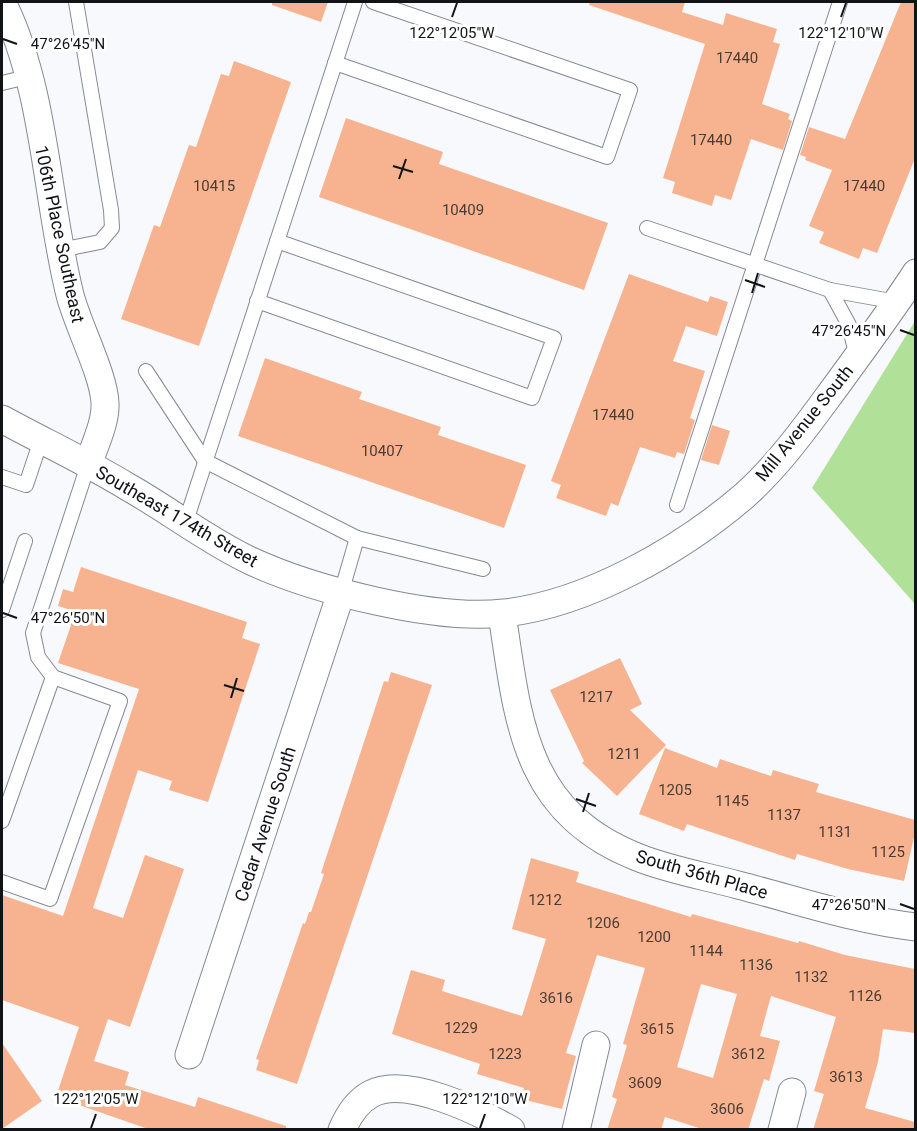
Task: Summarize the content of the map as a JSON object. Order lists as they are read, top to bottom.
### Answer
{
  "streets": {
    "street": [
      "106th Place Southeast",
      "Mill Avenue South",
      "Southeast 174th Street",
      "Cedar Avenue South",
      "South 36th Place"
    ]
  },
  "crossings": [
    ["106th Place Southeast", "Southeast 174th Street"],
    ["Mill Avenue South", "Southeast 174th Street"],
    ["Mill Avenue South", "South 36th Place"],
    ["Southeast 174th Street", "Cedar Avenue South"],
    ["Southeast 174th Street", "South 36th Place"]
  ],
  "house_numbers": [
    "17440",
    "17440",
    "10415",
    "17440",
    "10409",
    "17440",
    "10407",
    "1217",
    "1211",
    "1205",
    "1145",
    "1137",
    "1131",
    "1125",
    "1212",
    "1206",
    "1200",
    "1144",
    "1136",
    "1132",
    "1126",
    "3616",
    "1229",
    "3615",
    "1223",
    "3612",
    "3613",
    "3609",
    "3606"
  ],
  "coordinates": [
    "122°12'05\"W",
    "122°12'10\"W",
    "47°26'45\"N",
    "47°26'50\"N"
  ]
}
